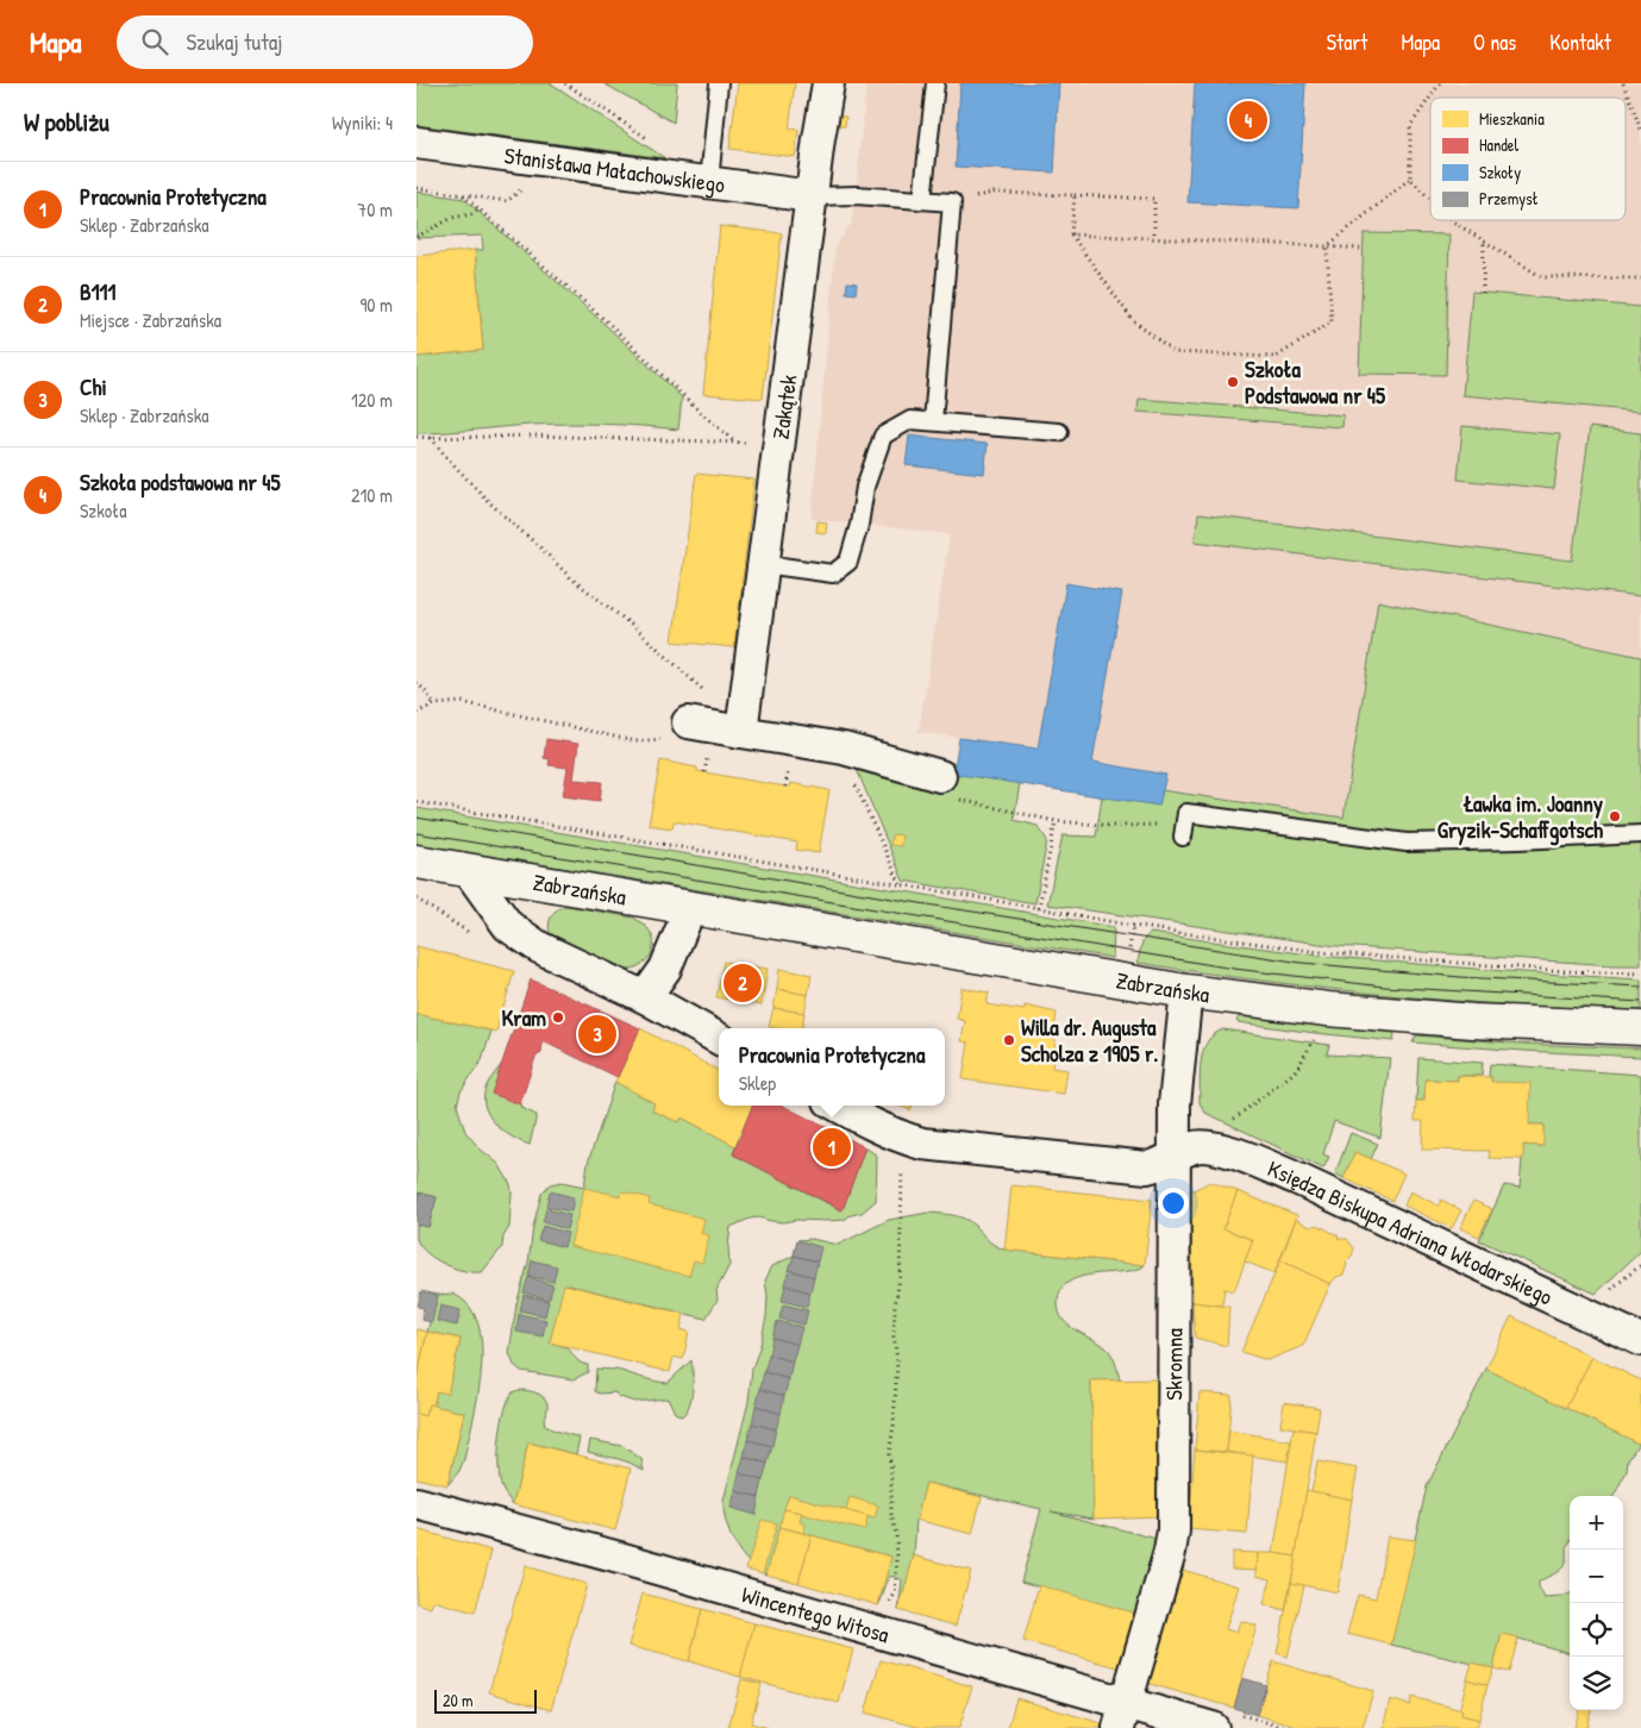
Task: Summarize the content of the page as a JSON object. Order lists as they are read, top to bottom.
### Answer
{
  "streets": {
    "street": [
      "Stanisława Małachowskiego",
      "Zakątek",
      "Zabrzańska",
      "Księdza Biskupa Adriana Włodarskiego",
      "Skromna",
      "Wincentego Witosa"
    ]
  },
  "crossings": [
    ["Stanisława Małachowskiego", "Zakątek"],
    ["Zabrzańska", "Skromna"],
    ["Księdza Biskupa Adriana Włodarskiego", "Skromna"],
    ["Skromna", "Wincentego Witosa"]
  ],
  "places": [
    "Szkoła Podstawowa nr 45",
    "Ławka im. Joanny Gryzik-Schaffgotsch",
    "Kram",
    "Willa dr. Augusta Scholza z 1905 r."
  ],
  "legend": [
    "Mieszkania",
    "Handel",
    "Szkoły",
    "Przemysł"
  ],
  "scale_bar": "20 m",
  "page": {
    "header": "Mapa",
    "search": "Szukaj tutaj",
    "nav": [
      "Start",
      "Mapa",
      "O nas",
      "Kontakt"
    ],
    "heading": ["W pobliżu", "Wyniki: 4"],
    "pins": [
      "4",
      "2",
      "3",
      "1"
    ],
    "list": [
      {
        "mark": "1",
        "name": "Pracownia Protetyczna",
        "note": "Sklep · Zabrzańska",
        "value": "70 m"
      },
      {
        "mark": "2",
        "name": "B111",
        "note": "Miejsce · Zabrzańska",
        "value": "90 m"
      },
      {
        "mark": "3",
        "name": "Chi",
        "note": "Sklep · Zabrzańska",
        "value": "120 m"
      },
      {
        "mark": "4",
        "name": "Szkoła podstawowa nr 45",
        "note": "Szkoła",
        "value": "210 m"
      }
    ],
    "popup": ["Pracownia Protetyczna", "Sklep"],
    "map_buttons": ["+", "−"],
    "scale": "20 m"
  }
}
